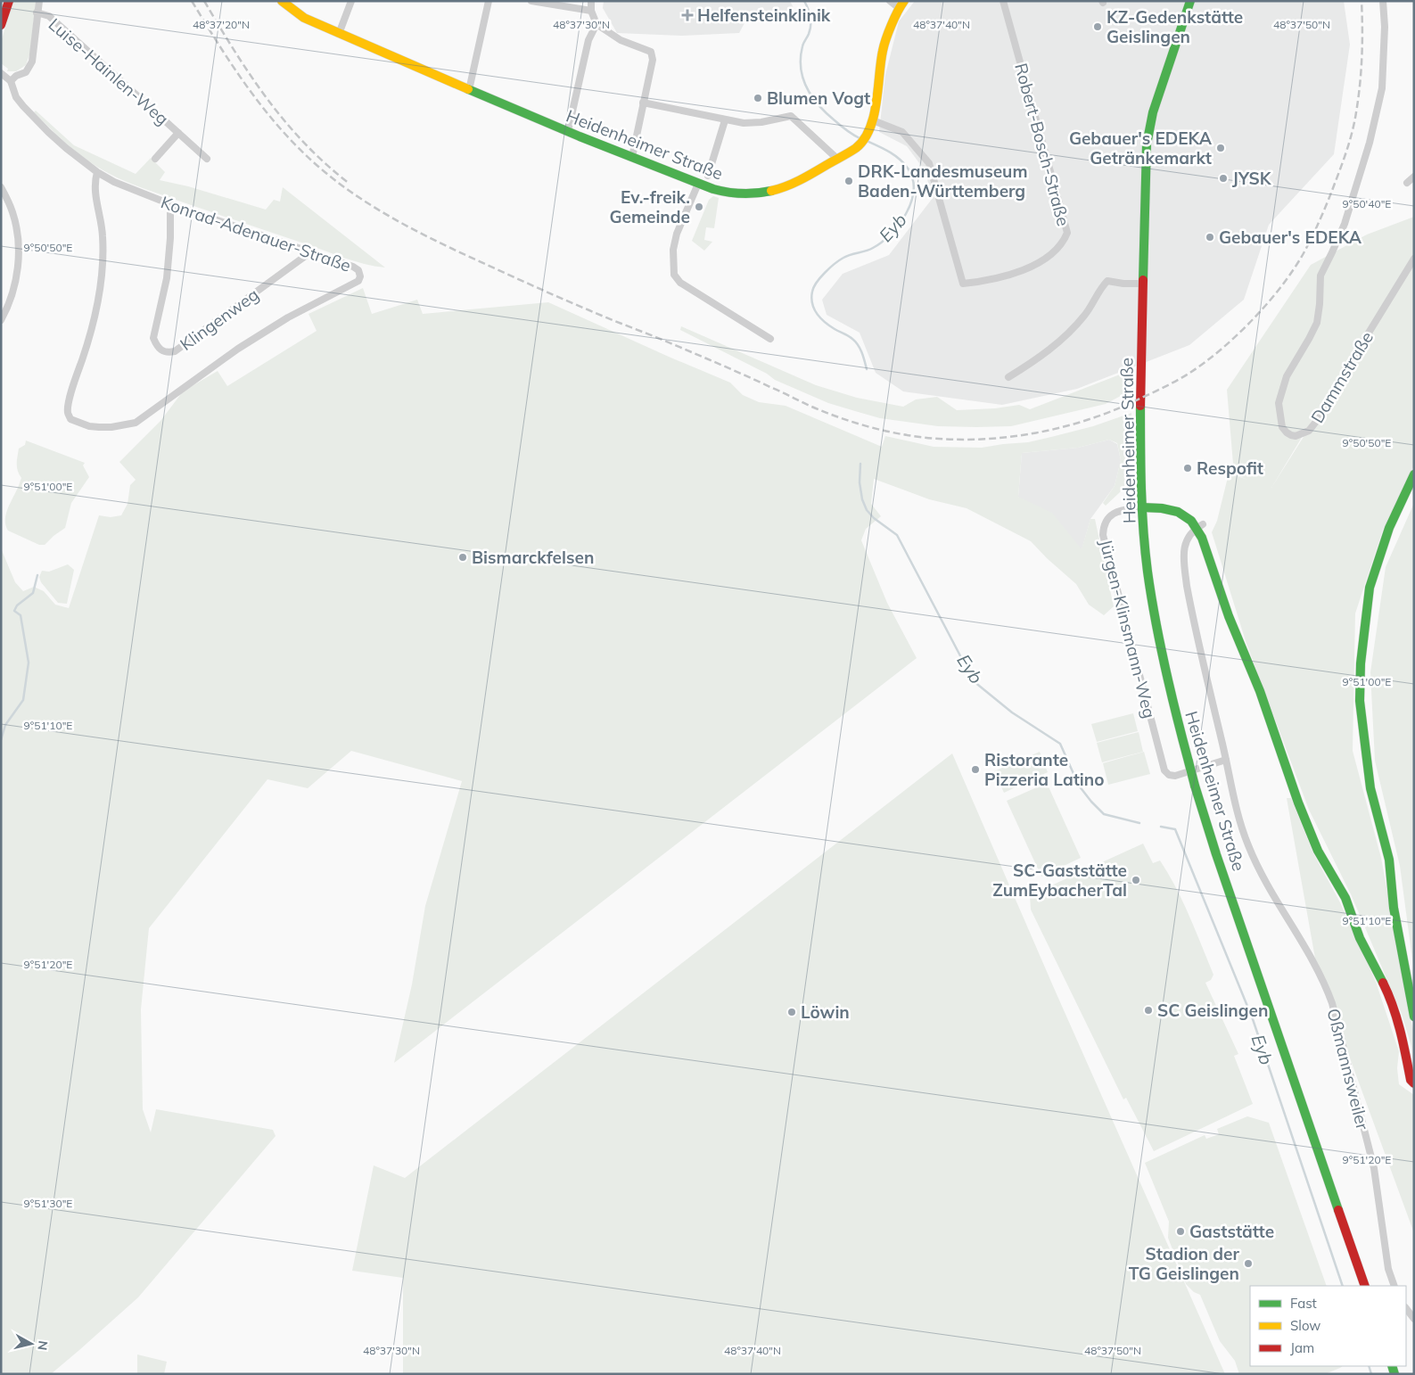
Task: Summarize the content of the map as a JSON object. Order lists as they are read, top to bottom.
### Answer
{
  "streets": {
    "street": [
      "Luise-Hainlen-Weg",
      "Heidenheimer Straße",
      "Robert-Bosch-Straße",
      "Konrad-Adenauer-Straße",
      "Klingenweg",
      "Dammstraße",
      "Jürgen-Klinsmann-Weg",
      "Oßmannsweiler"
    ]
  },
  "crossings": [
    ["Luise-Hainlen-Weg", "Konrad-Adenauer-Straße"],
    ["Heidenheimer Straße", "Robert-Bosch-Straße"],
    ["Heidenheimer Straße", "Jürgen-Klinsmann-Weg"],
    ["Heidenheimer Straße", "Oßmannsweiler"],
    ["Konrad-Adenauer-Straße", "Klingenweg"]
  ],
  "water": ["Eyb"],
  "places": {
    "health": ["Helfensteinklinik"],
    "other": [
      "KZ-Gedenkstätte Geislingen",
      "Blumen Vogt",
      "Gebauer's EDEKA Getränkemarkt",
      "JYSK",
      "DRK-Landesmuseum Baden-Württemberg",
      "Ev.-freik. Gemeinde",
      "Gebauer's EDEKA",
      "Respofit",
      "Bismarckfelsen",
      "Ristorante Pizzeria Latino",
      "SC-Gaststätte ZumEybacherTal",
      "SC Geislingen",
      "Löwin",
      "Gaststätte",
      "Stadion der TG Geislingen"
    ]
  },
  "legend": ["Fast", "Slow", "Jam"],
  "north": "right",
  "coordinates": [
    "48°37'20\"N",
    "48°37'30\"N",
    "48°37'40\"N",
    "48°37'50\"N",
    "9°50'40\"E",
    "9°50'50\"E",
    "9°51'00\"E",
    "9°51'10\"E",
    "9°51'20\"E",
    "9°51'30\"E"
  ]
}
